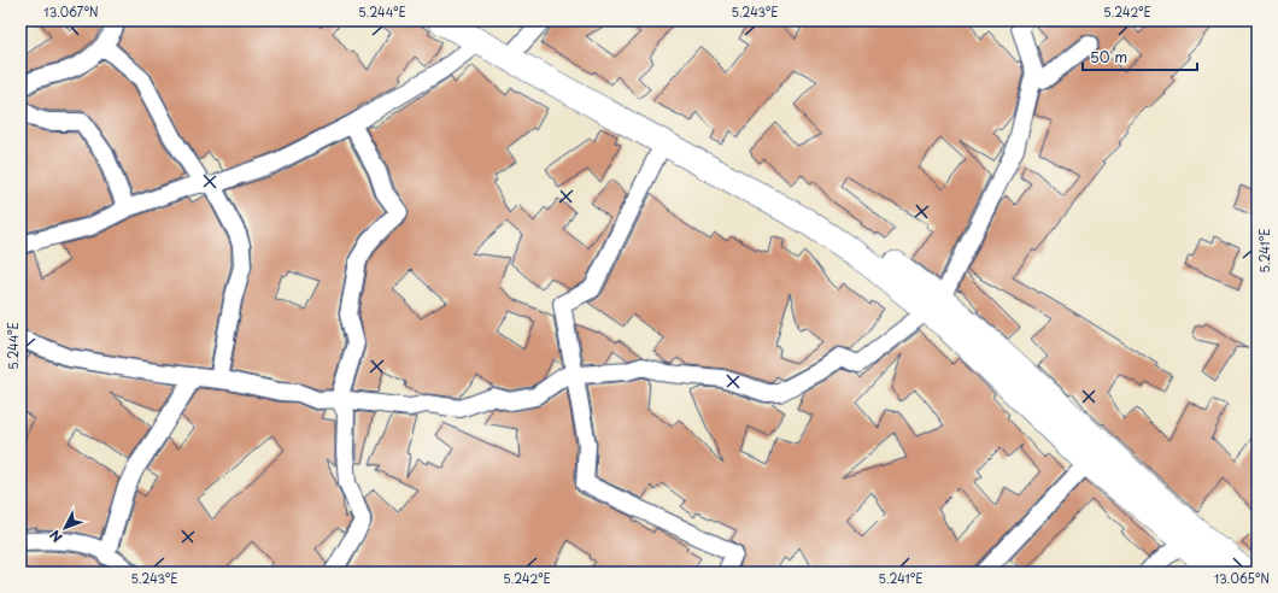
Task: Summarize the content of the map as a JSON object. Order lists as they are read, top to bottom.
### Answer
{
  "scale_bar": "50 m",
  "north": "bottom left",
  "coordinates": [
    "13.067°N",
    "5.244°E",
    "5.243°E",
    "5.242°E",
    "5.241°E",
    "13.065°N"
  ]
}
